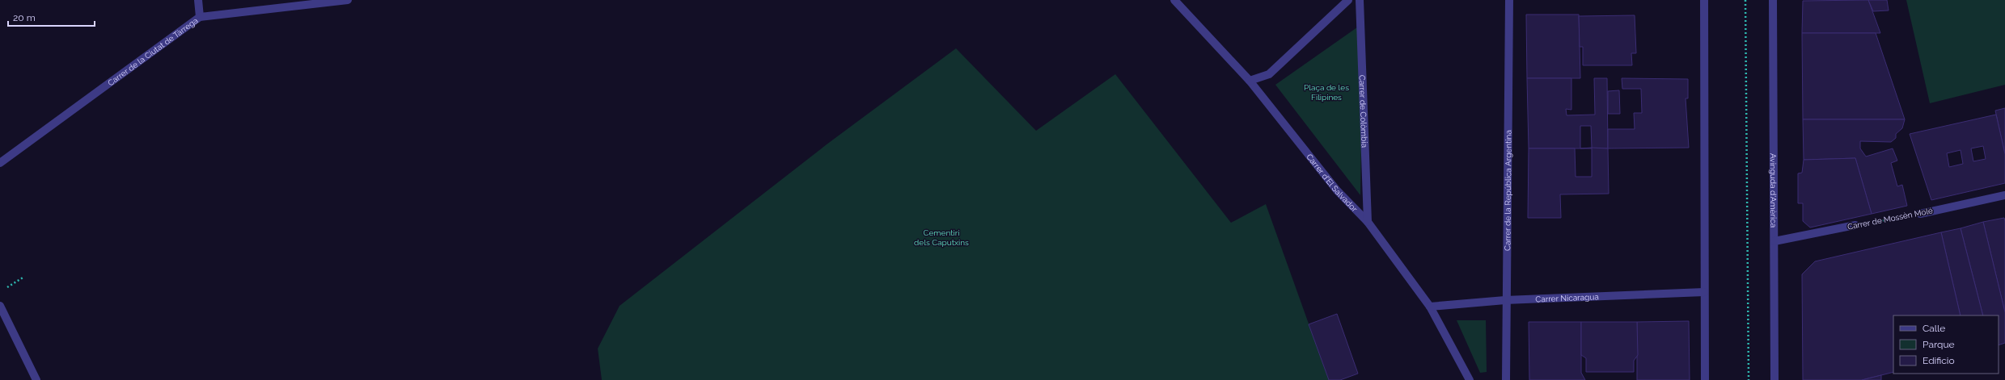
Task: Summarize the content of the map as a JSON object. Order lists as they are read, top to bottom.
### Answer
{
  "streets": {
    "street": [
      "Carrer de la Ciutat de Tàrrega",
      "Carrer de Colòmbia",
      "Carrer d'El Salvador",
      "Carrer de la República Argentina",
      "Avinguda d'Amèrica",
      "Carrer de Mossèn Molé",
      "Carrer Nicaragua"
    ]
  },
  "crossings": [
    ["Carrer de Colòmbia", "Carrer d'El Salvador"],
    ["Carrer d'El Salvador", "Carrer Nicaragua"],
    ["Carrer de la República Argentina", "Carrer Nicaragua"],
    ["Avinguda d'Amèrica", "Carrer de Mossèn Molé"]
  ],
  "parks": ["Plaça de les Filipines", "Cementiri dels Caputxins"],
  "legend": ["Calle", "Parque", "Edificio"],
  "scale_bar": "20 m"
}
